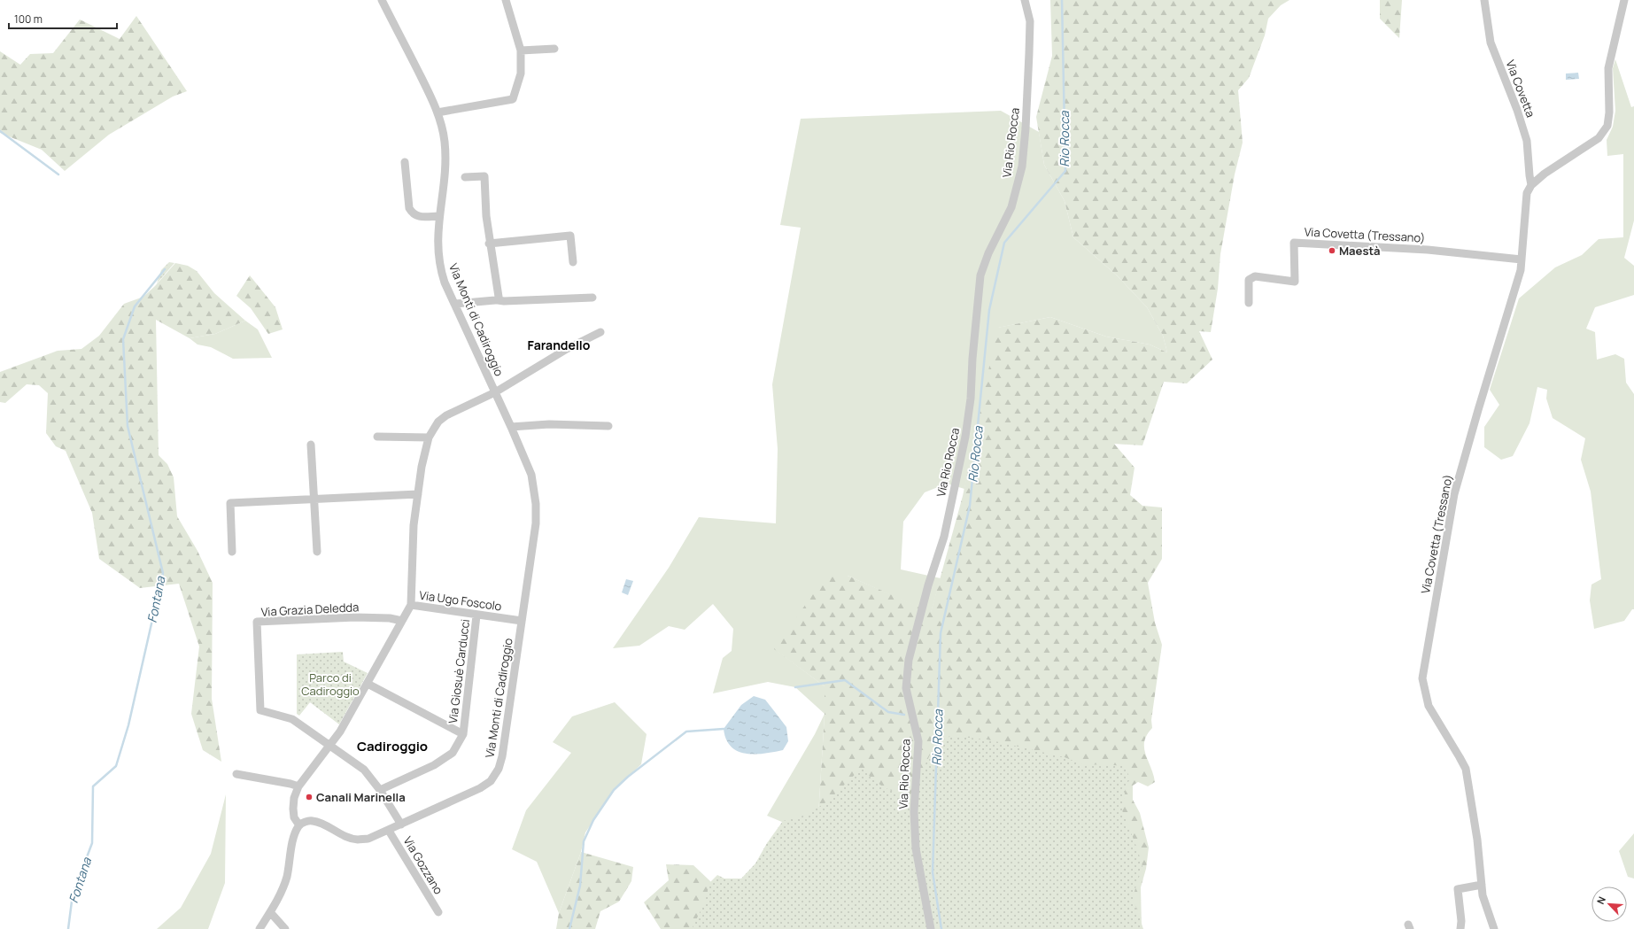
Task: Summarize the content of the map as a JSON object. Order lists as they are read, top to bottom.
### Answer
{
  "streets": {
    "street": [
      "Via Covetta",
      "Via Rio Rocca",
      "Via Covetta (Tressano)",
      "Via Monti di Cadiroggio",
      "Via Ugo Foscolo",
      "Via Grazia Deledda",
      "Via Giosuè Carducci",
      "Via Gozzano"
    ]
  },
  "crossings": [
    ["Via Covetta", "Via Covetta (Tressano)"],
    ["Via Monti di Cadiroggio", "Via Ugo Foscolo"],
    ["Via Monti di Cadiroggio", "Via Gozzano"],
    ["Via Ugo Foscolo", "Via Grazia Deledda"],
    ["Via Ugo Foscolo", "Via Giosuè Carducci"]
  ],
  "districts": ["Farandello", "Cadiroggio"],
  "water": ["Rio Rocca", "Fontana"],
  "parks": ["Parco di Cadiroggio"],
  "places": ["Maestà", "Canali Marinella"],
  "scale_bar": "100 m",
  "north": "top left"
}
